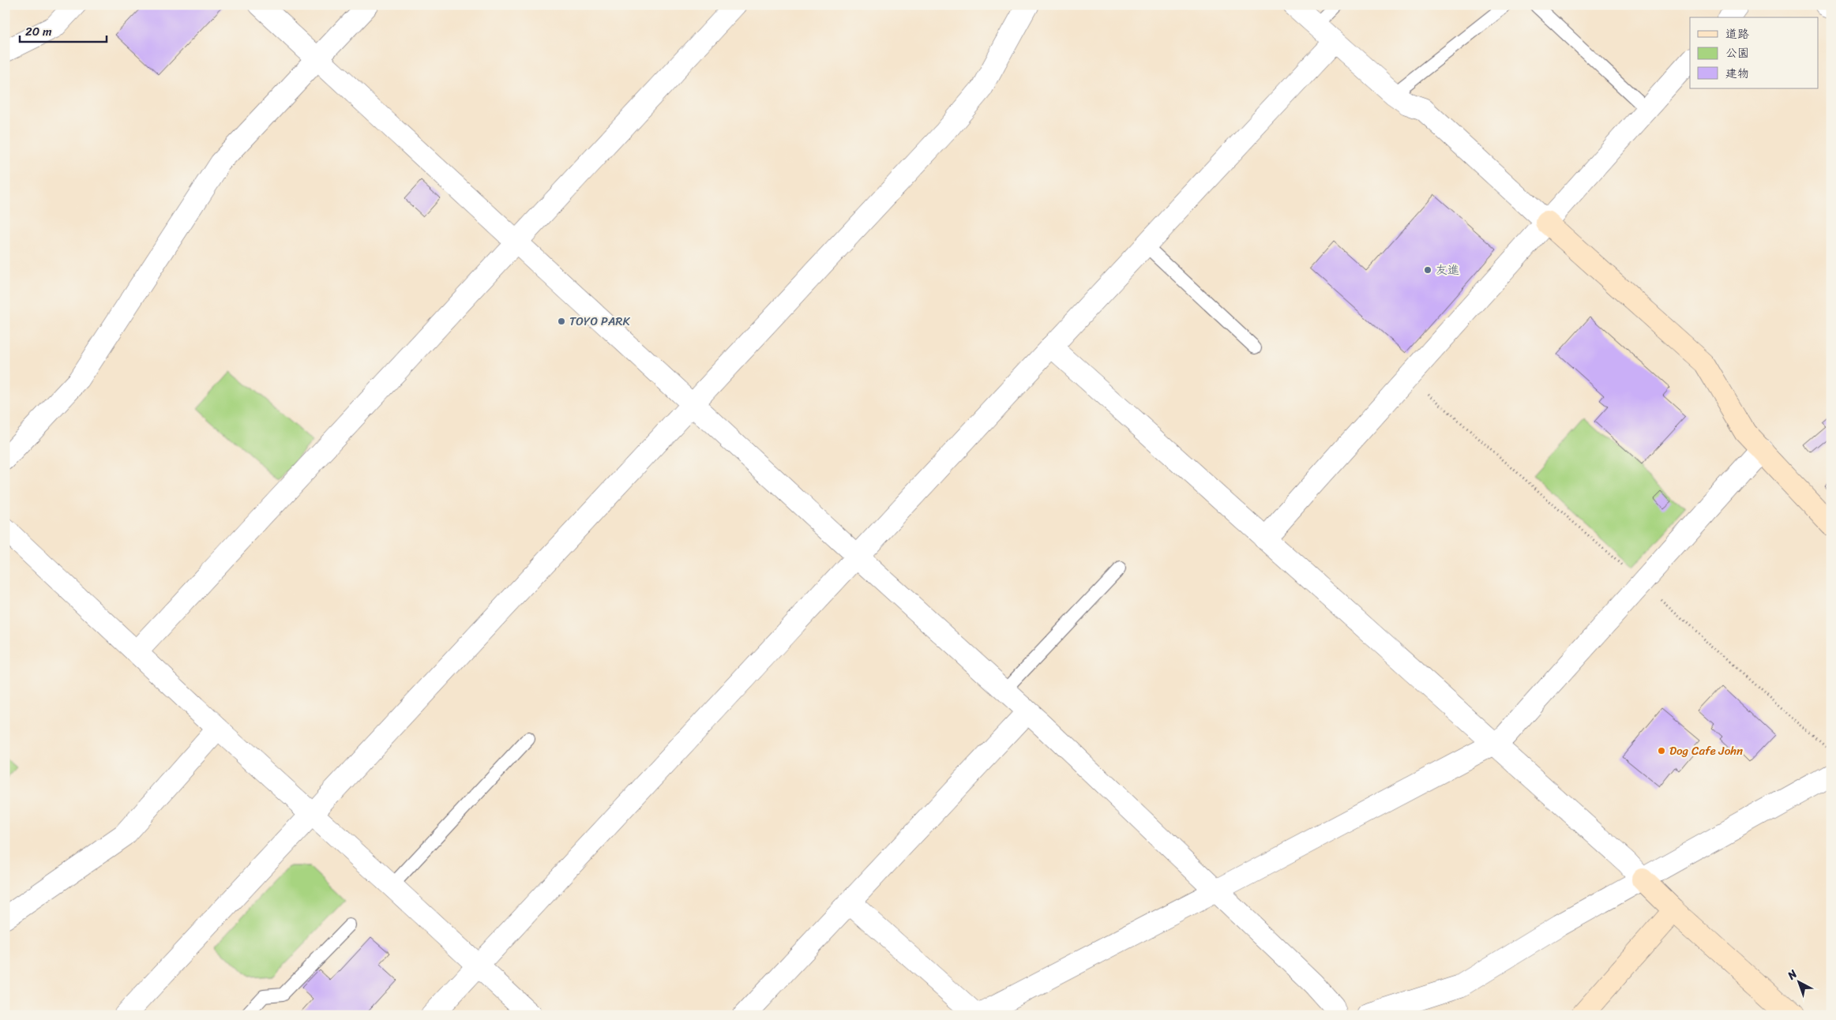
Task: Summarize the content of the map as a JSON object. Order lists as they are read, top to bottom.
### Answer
{
  "places": ["友進", "TOYO PARK", "Dog Cafe John"],
  "legend": ["道路", "公園", "建物"],
  "scale_bar": "20 m",
  "north": "top left"
}
